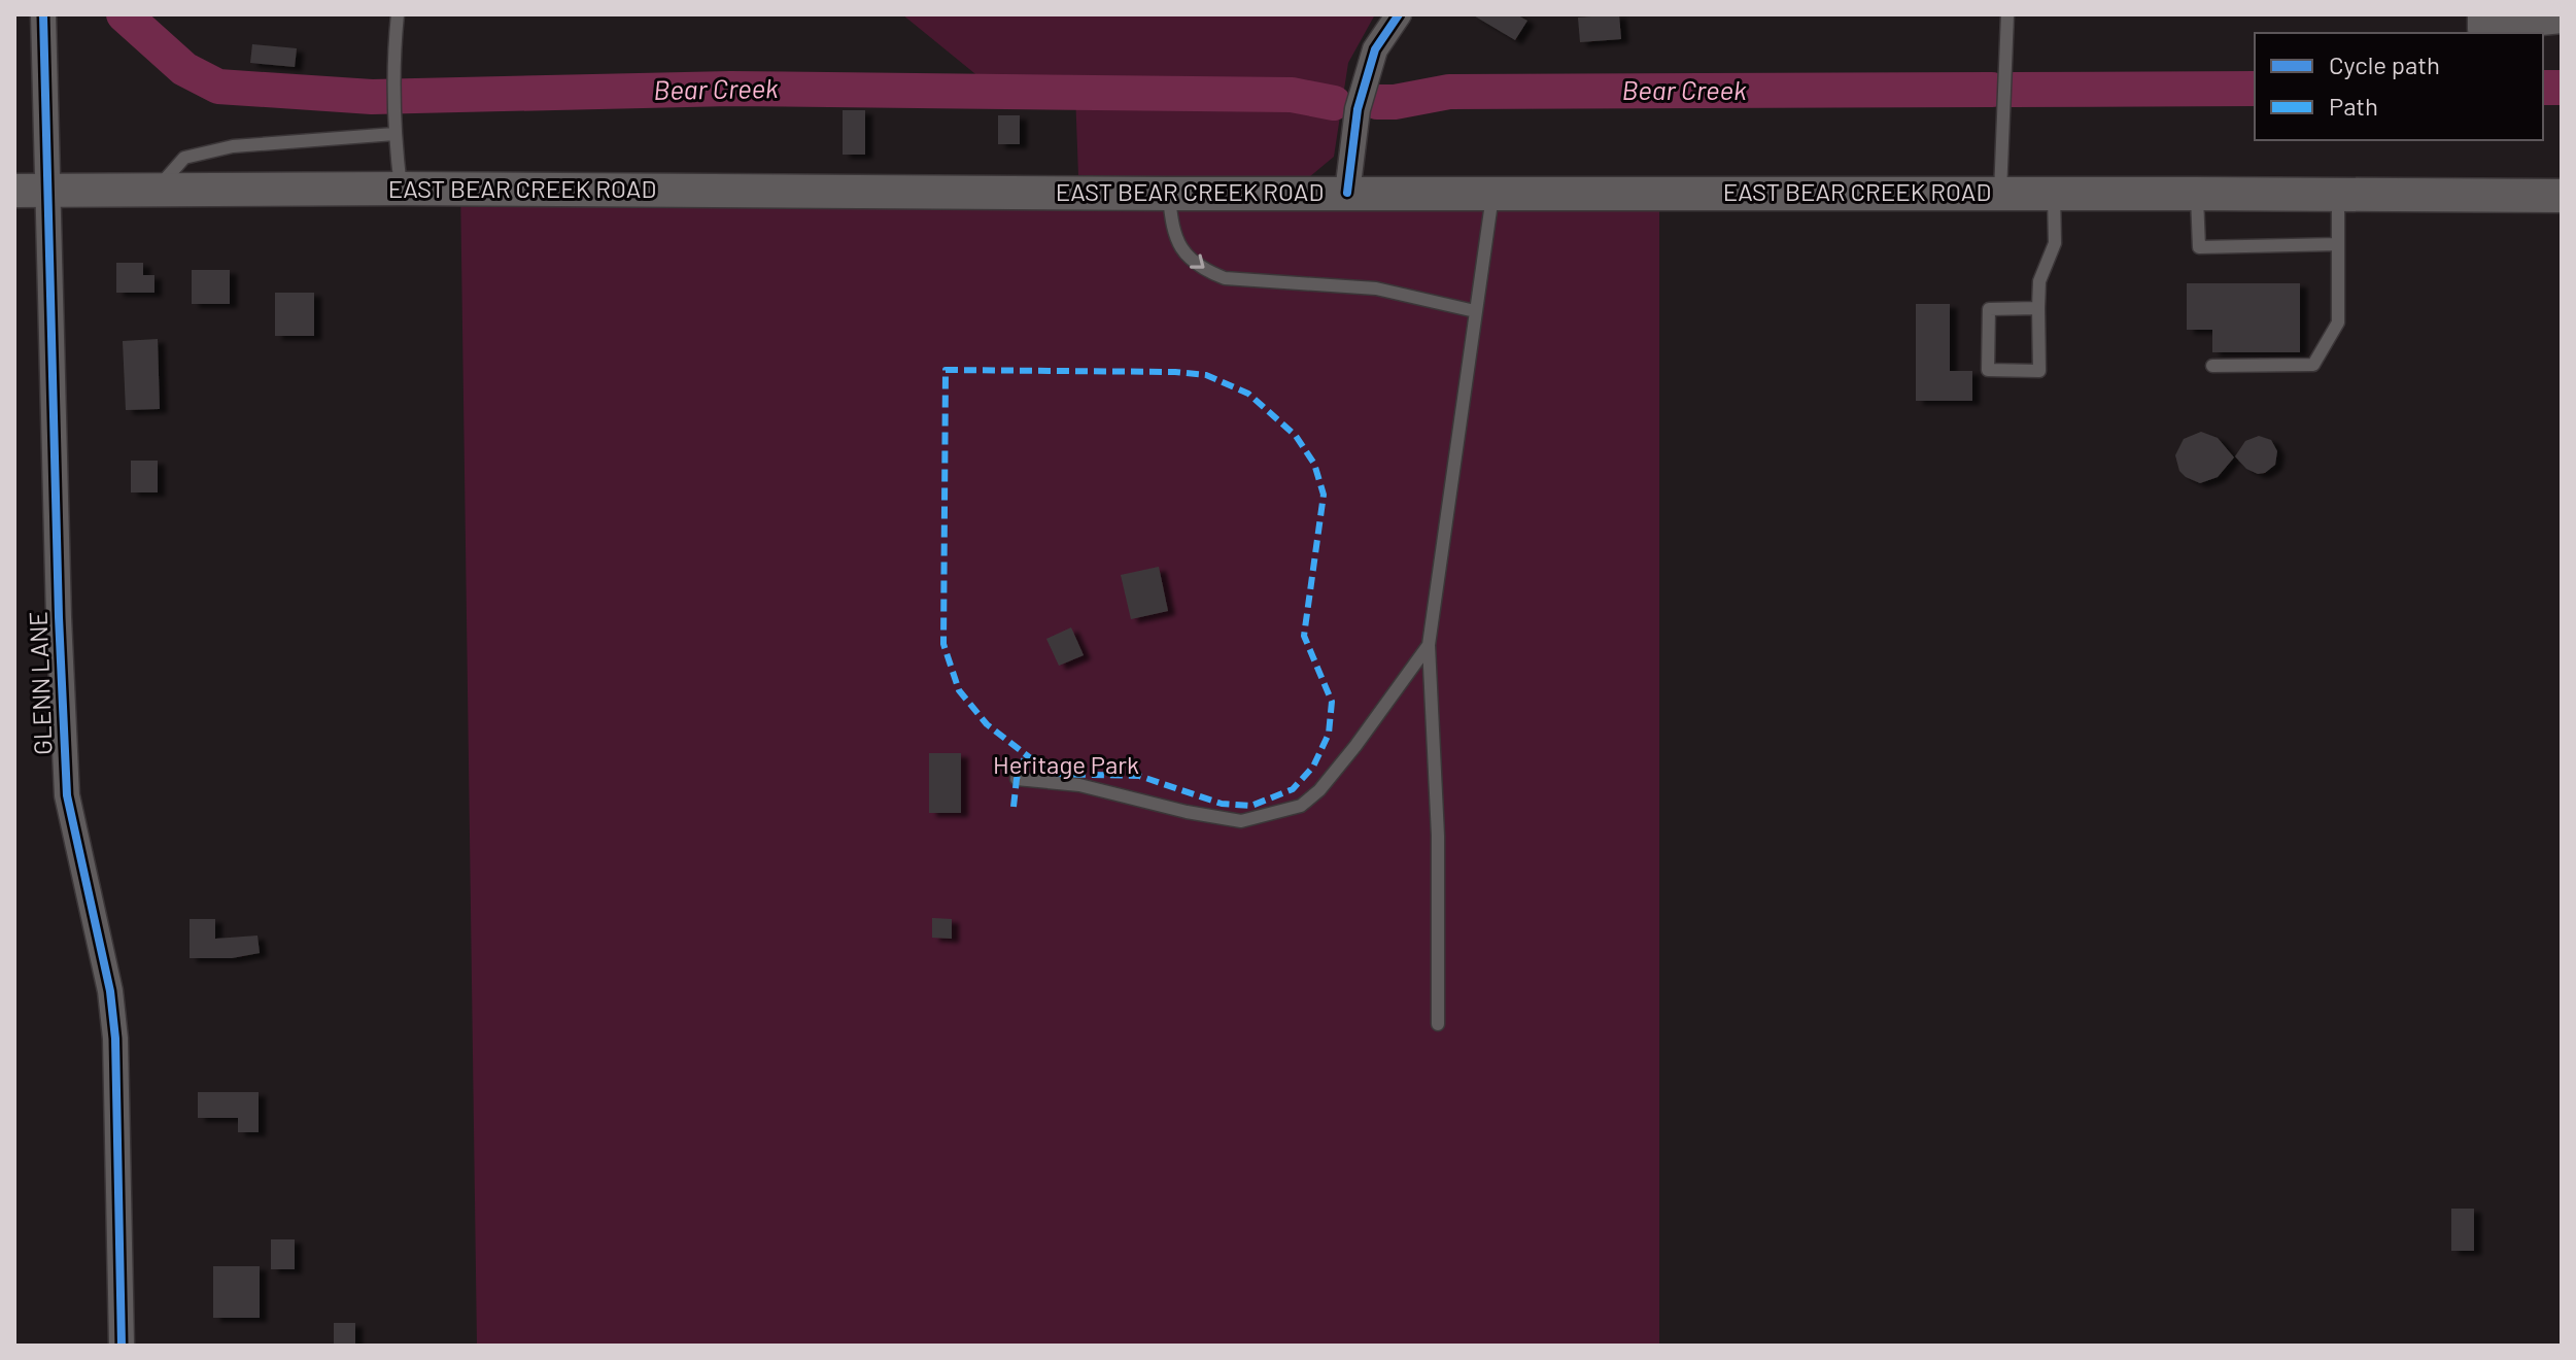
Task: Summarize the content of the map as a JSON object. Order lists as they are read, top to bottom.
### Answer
{
  "streets": {
    "main road": ["EAST BEAR CREEK ROAD"],
    "street": ["GLENN LANE"]
  },
  "crossings": [
    ["EAST BEAR CREEK ROAD", "GLENN LANE"]
  ],
  "water": ["Bear Creek"],
  "parks": ["Heritage Park"],
  "legend": ["Cycle path", "Path"]
}
